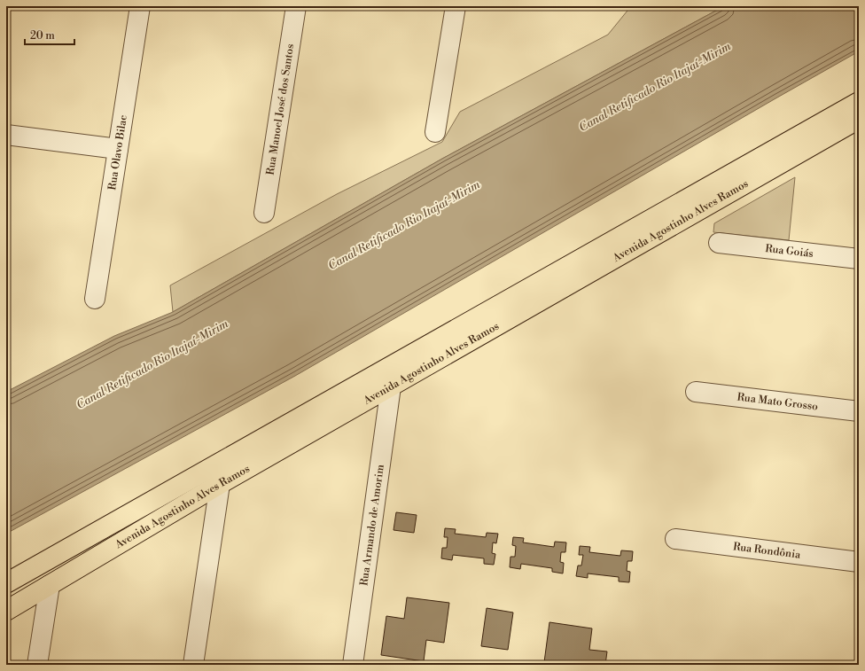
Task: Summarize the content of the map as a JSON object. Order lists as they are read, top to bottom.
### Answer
{
  "streets": {
    "main road": ["Avenida Agostinho Alves Ramos"],
    "street": [
      "Rua Manoel José dos Santos",
      "Rua Olavo Bilac",
      "Rua Goiás",
      "Rua Mato Grosso",
      "Rua Armando de Amorim",
      "Rua Rondônia"
    ]
  },
  "crossings": [
    ["Avenida Agostinho Alves Ramos", "Rua Armando de Amorim"]
  ],
  "water": ["Canal Retificado Rio Itajaí-Mirim"],
  "scale_bar": "20 m"
}
